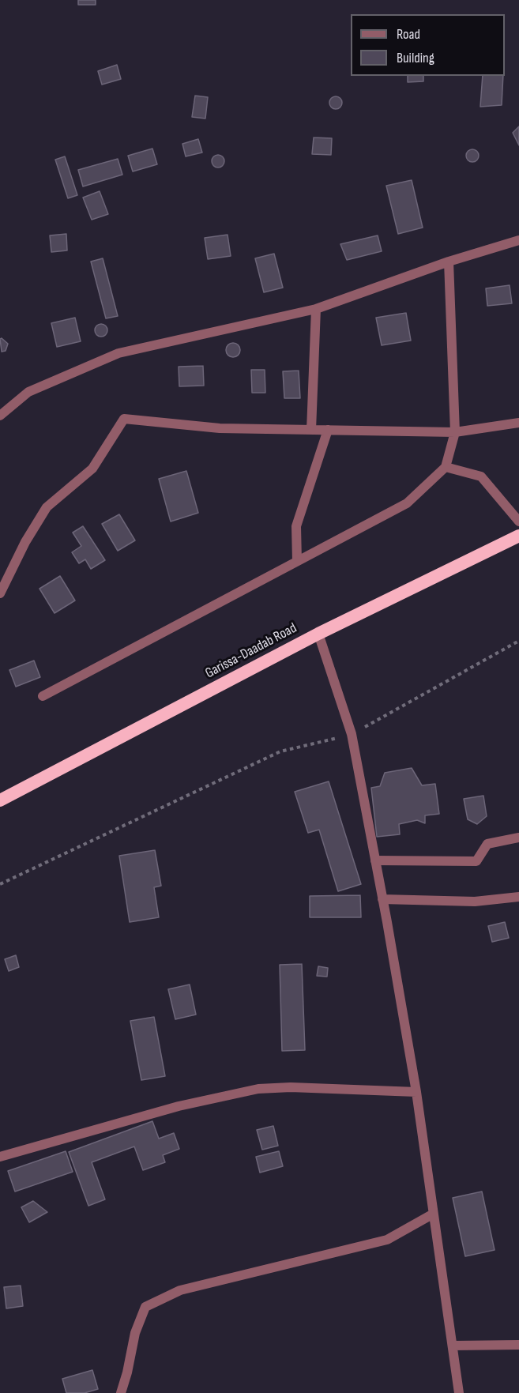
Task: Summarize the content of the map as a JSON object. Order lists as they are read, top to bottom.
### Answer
{
  "streets": {
    "highway": ["Garissa-Daadab Road"]
  },
  "legend": ["Road", "Building"]
}
